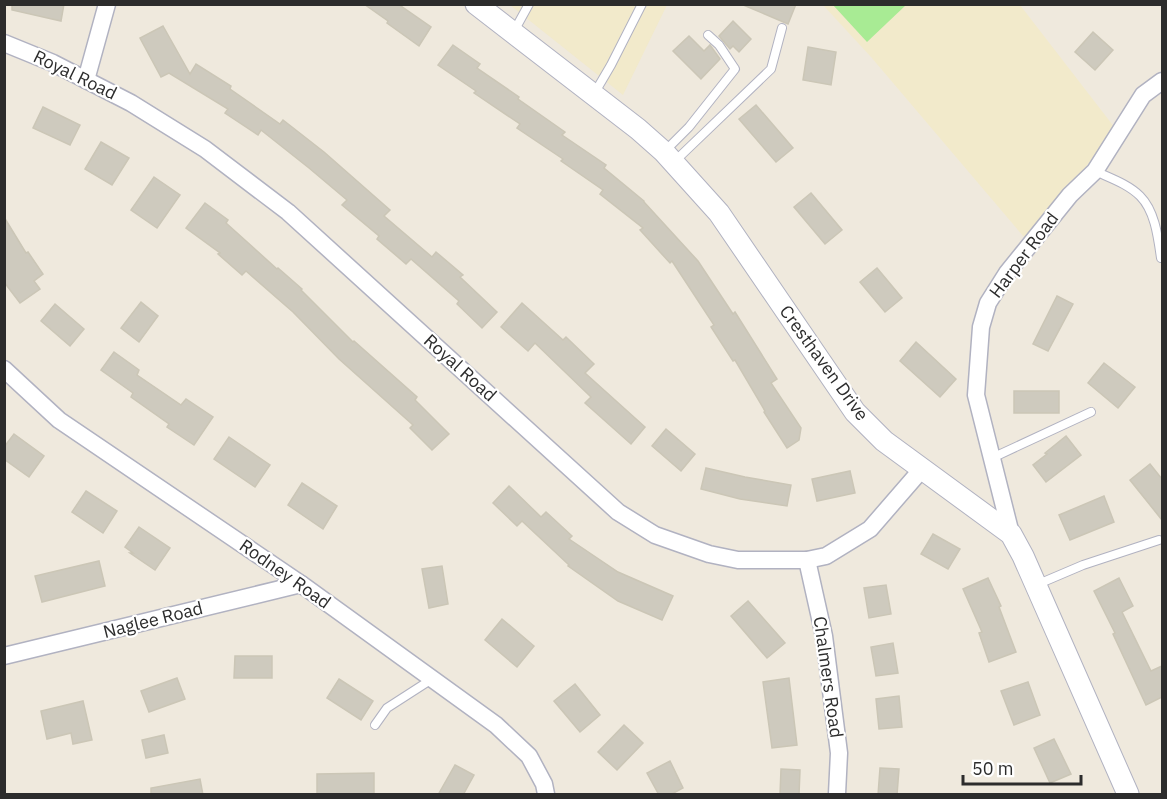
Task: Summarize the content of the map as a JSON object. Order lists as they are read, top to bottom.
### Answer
{
  "streets": {
    "street": [
      "Royal Road",
      "Harper Road",
      "Cresthaven Drive",
      "Rodney Road",
      "Naglee Road",
      "Chalmers Road"
    ]
  },
  "crossings": [
    ["Royal Road", "Cresthaven Drive"],
    ["Royal Road", "Chalmers Road"],
    ["Harper Road", "Cresthaven Drive"],
    ["Rodney Road", "Naglee Road"]
  ],
  "scale_bar": "50 m"
}
